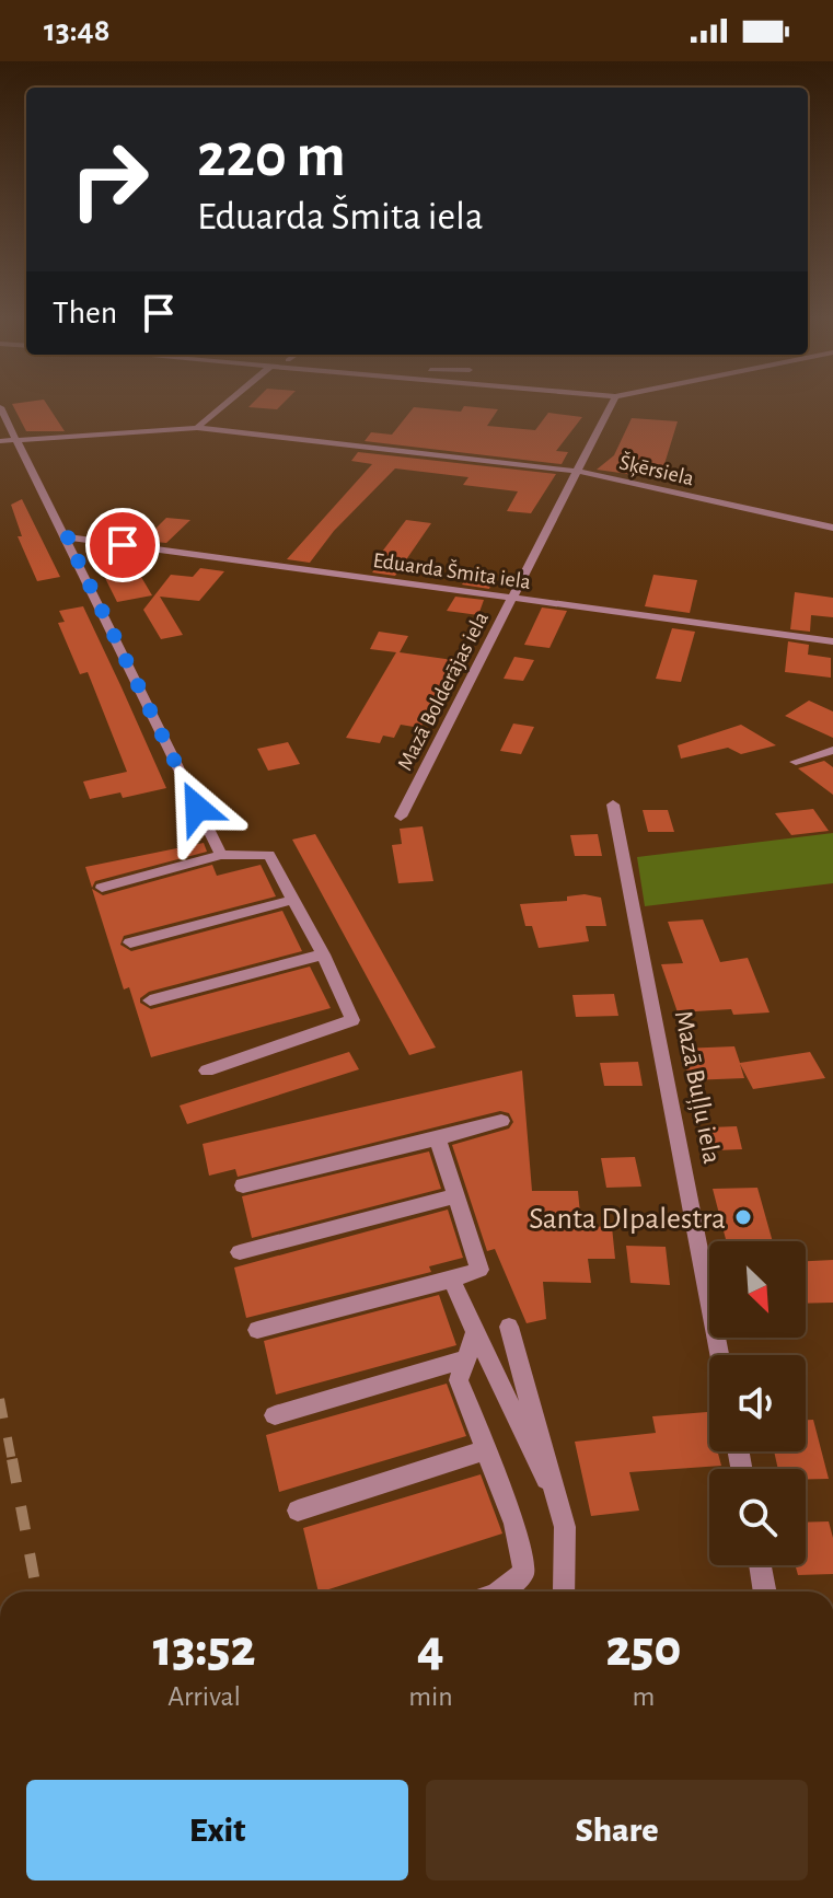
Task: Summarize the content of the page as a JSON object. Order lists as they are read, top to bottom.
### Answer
{
  "streets": {
    "street": [
      "Šķērsiela",
      "Eduarda Šmita iela",
      "Mazā Bolderājas iela",
      "Mazā Buļļu iela"
    ]
  },
  "crossings": [
    ["Šķērsiela", "Mazā Bolderājas iela"],
    ["Eduarda Šmita iela", "Mazā Bolderājas iela"]
  ],
  "places": ["Santa DIpalestra"],
  "north": "bottom right",
  "page": {
    "status": "13:48",
    "turn": ["220 m", "Eduarda Šmita iela"],
    "then": "Then",
    "eta": [
      "13:52",
      "Arrival",
      "4",
      "min",
      "250",
      "m"
    ],
    "buttons": ["Exit", "Share"]
  }
}
